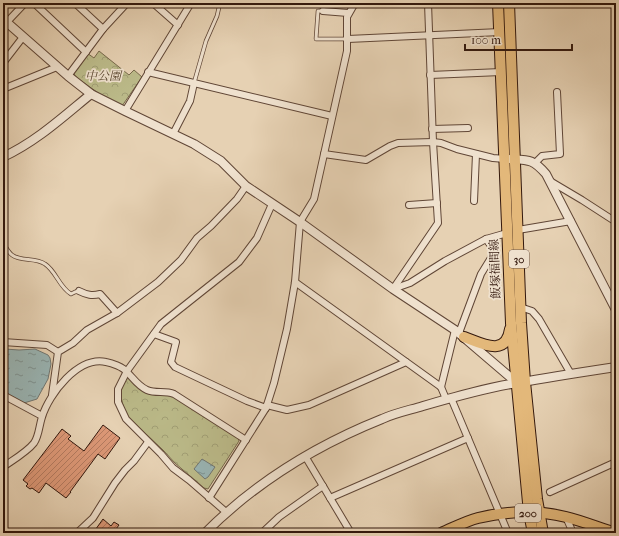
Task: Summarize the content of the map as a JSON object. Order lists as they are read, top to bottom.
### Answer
{
  "streets": {
    "main road": ["30", "飯塚福間線", "200"]
  },
  "crossings": [
    ["飯塚福間線", "200"]
  ],
  "parks": ["中公園"],
  "scale_bar": "100 m"
}
